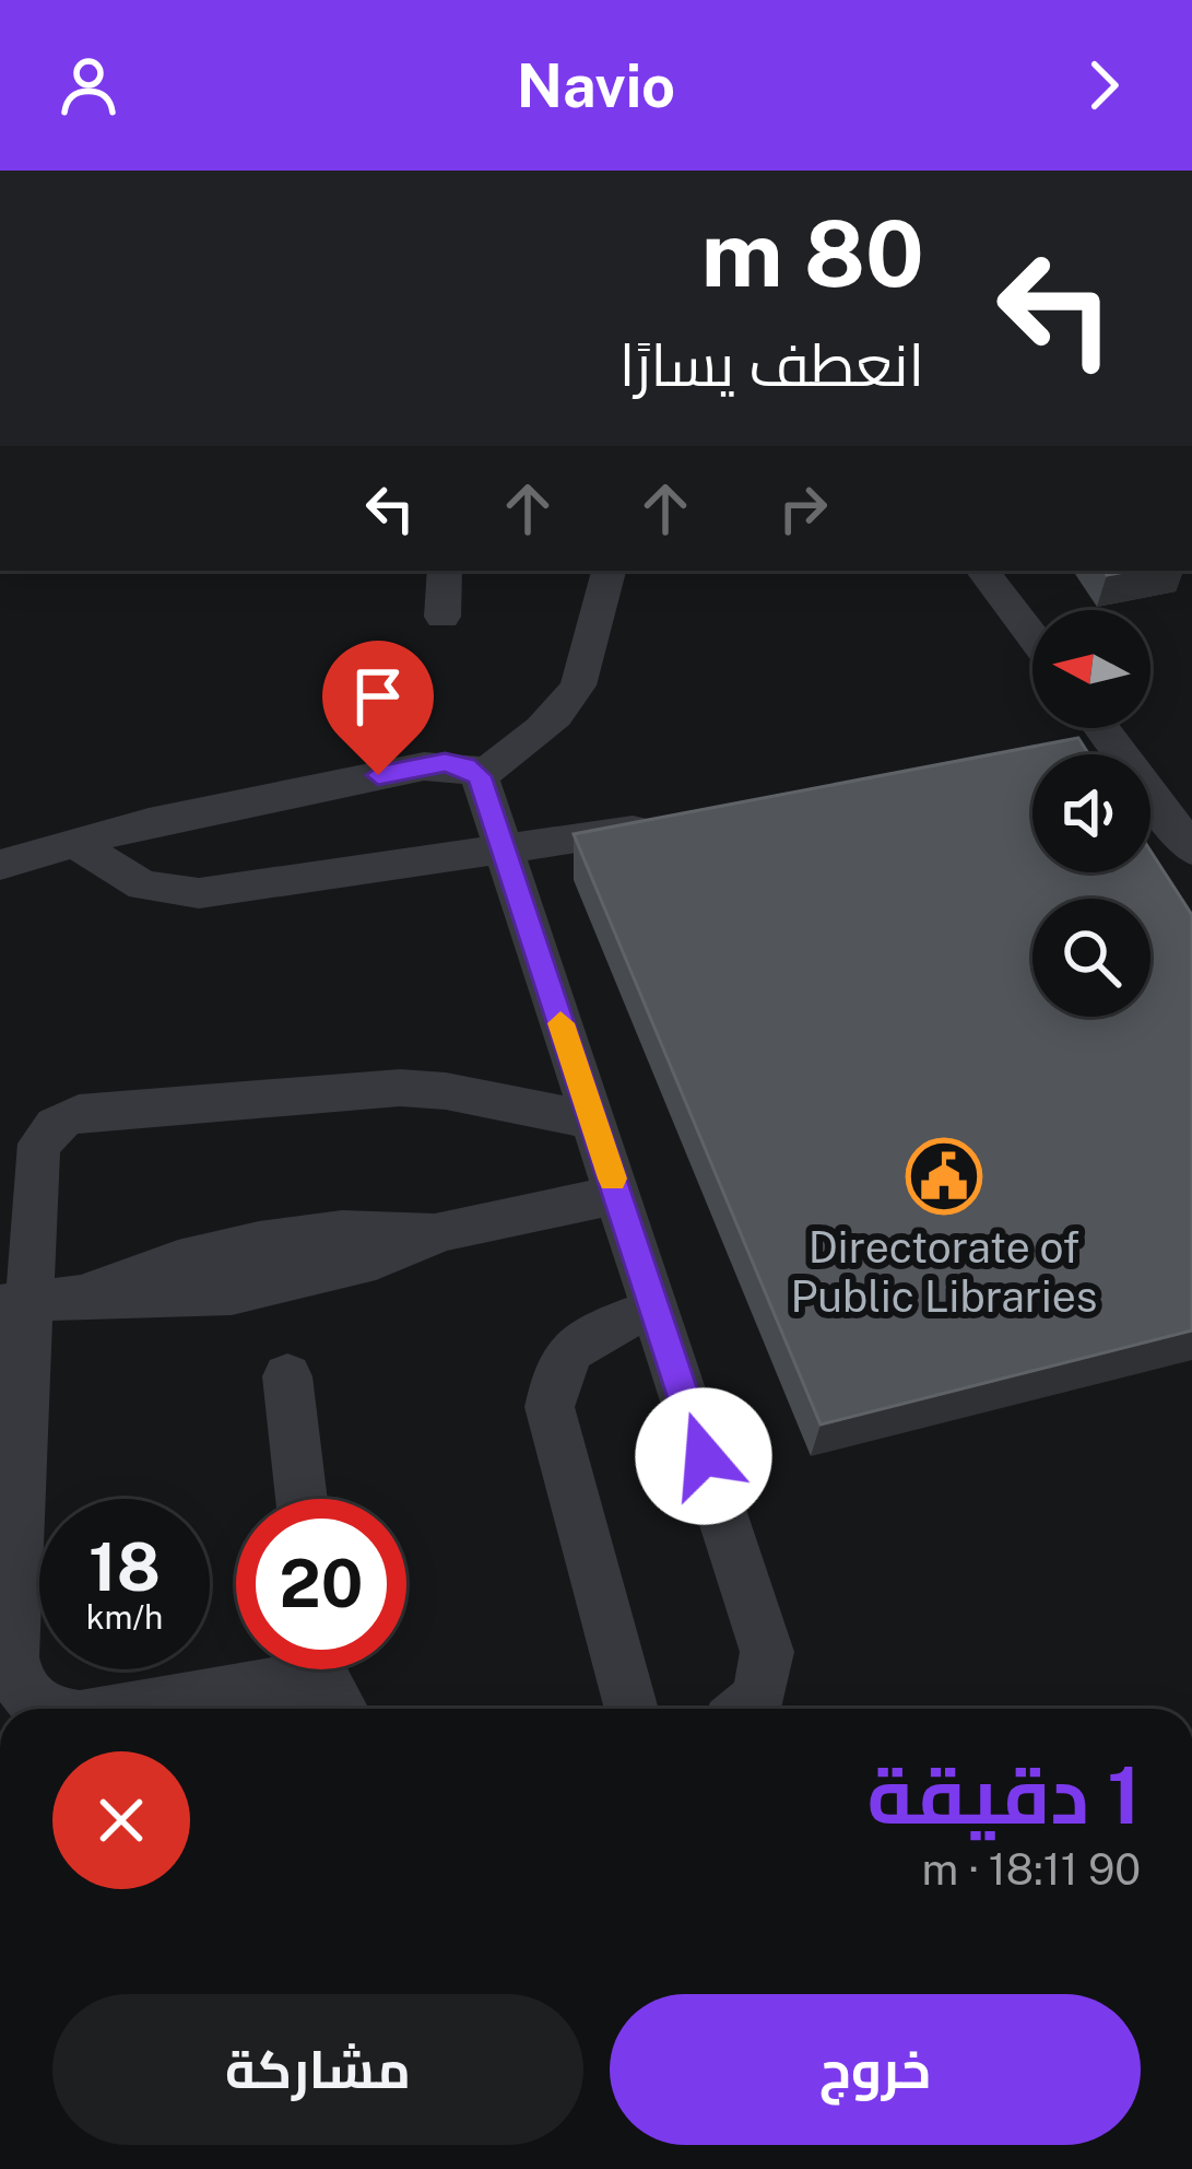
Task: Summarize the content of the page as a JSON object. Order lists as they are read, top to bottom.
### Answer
{
  "places": {
    "public building": ["Directorate of Public Libraries"]
  },
  "north": "left",
  "page": {
    "header": "Navio",
    "turn": ["80 m", "انعطف يسارًا"],
    "speed": "18 km/h",
    "limit": "20",
    "heading": ["1 دقيقة", "90 m · 18:11"],
    "buttons": ["خروج", "مشاركة"]
  }
}
